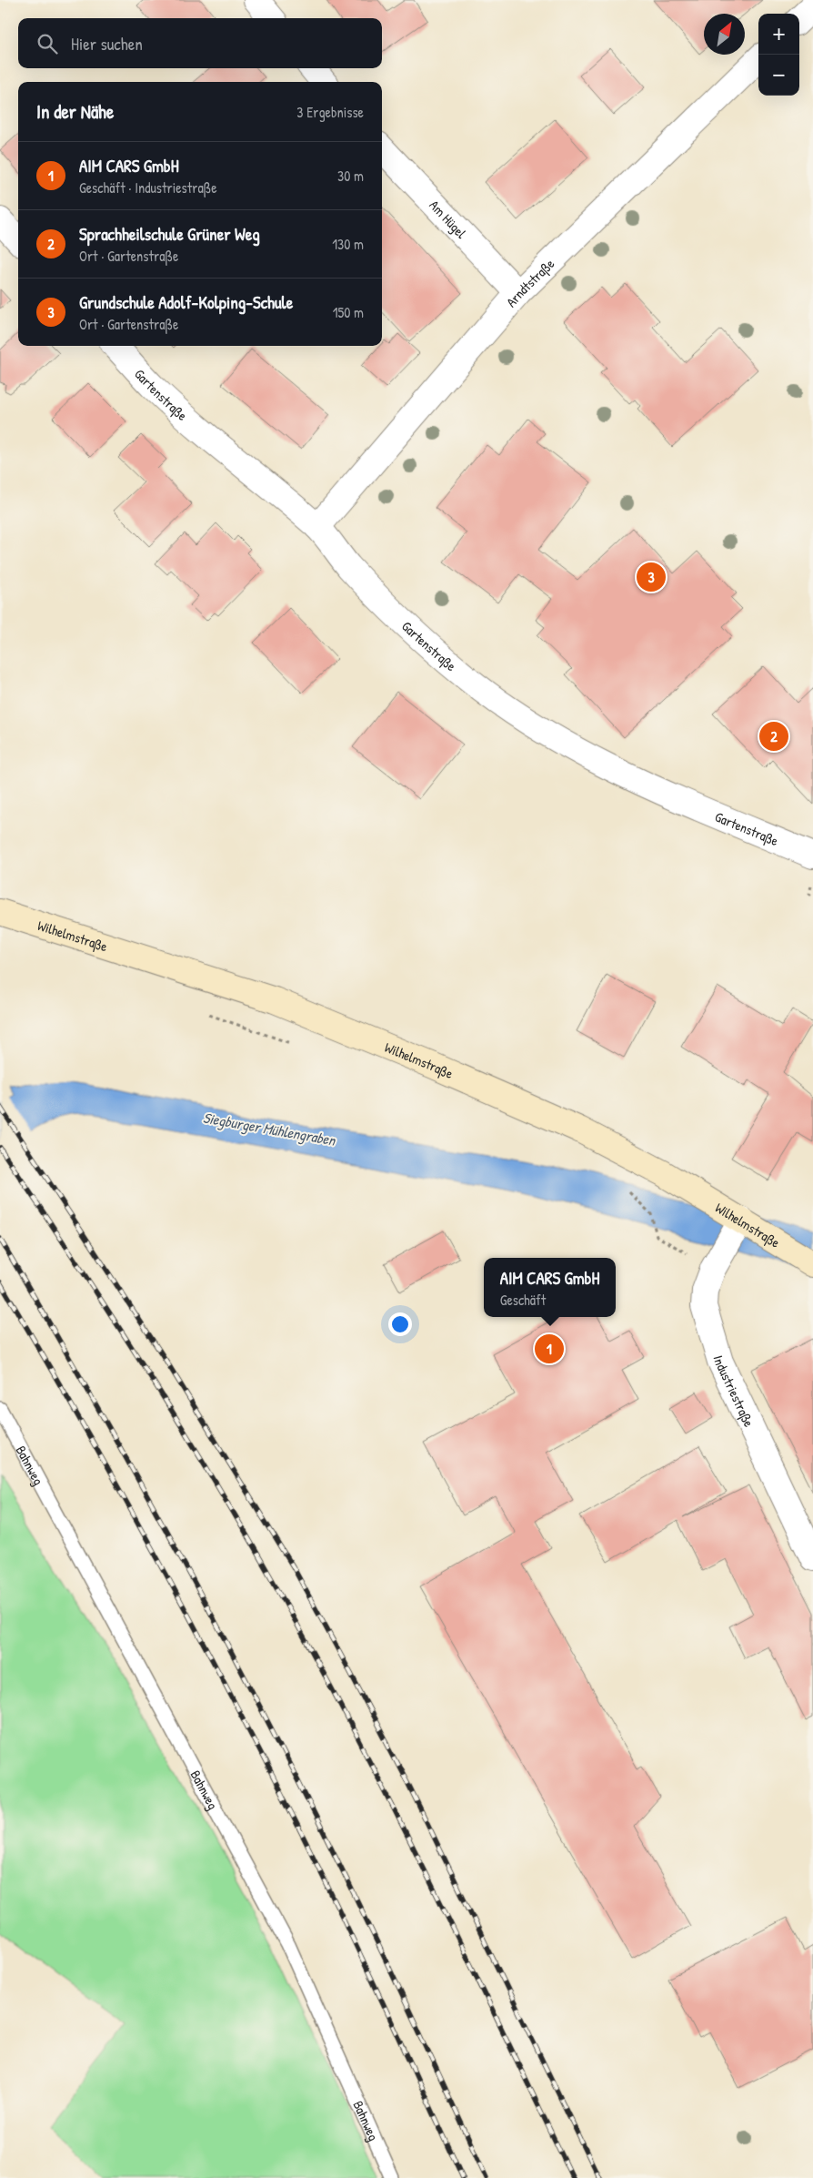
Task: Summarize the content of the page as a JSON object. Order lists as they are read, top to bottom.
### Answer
{
  "streets": {
    "main road": ["Wilhelmstraße"],
    "street": [
      "Am Hügel",
      "Arndtstraße",
      "Gartenstraße",
      "Industriestraße"
    ],
    "lane": ["Bahnweg"]
  },
  "crossings": [
    ["Am Hügel", "Arndtstraße"],
    ["Arndtstraße", "Gartenstraße"],
    ["Wilhelmstraße", "Industriestraße"]
  ],
  "water": ["Siegburger Mühlengraben"],
  "north": "top right",
  "page": {
    "map_buttons": ["+", "−"],
    "search": "Hier suchen",
    "heading": ["In der Nähe", "3 Ergebnisse"],
    "list": [
      {
        "mark": "1",
        "name": "AIM CARS GmbH",
        "note": "Geschäft · Industriestraße",
        "value": "30 m"
      },
      {
        "mark": "2",
        "name": "Sprachheilschule Grüner Weg",
        "note": "Ort · Gartenstraße",
        "value": "130 m"
      },
      {
        "mark": "3",
        "name": "Grundschule Adolf-Kolping-Schule",
        "note": "Ort · Gartenstraße",
        "value": "150 m"
      }
    ],
    "pins": ["3", "2", "1"],
    "popup": ["AIM CARS GmbH", "Geschäft"]
  }
}
